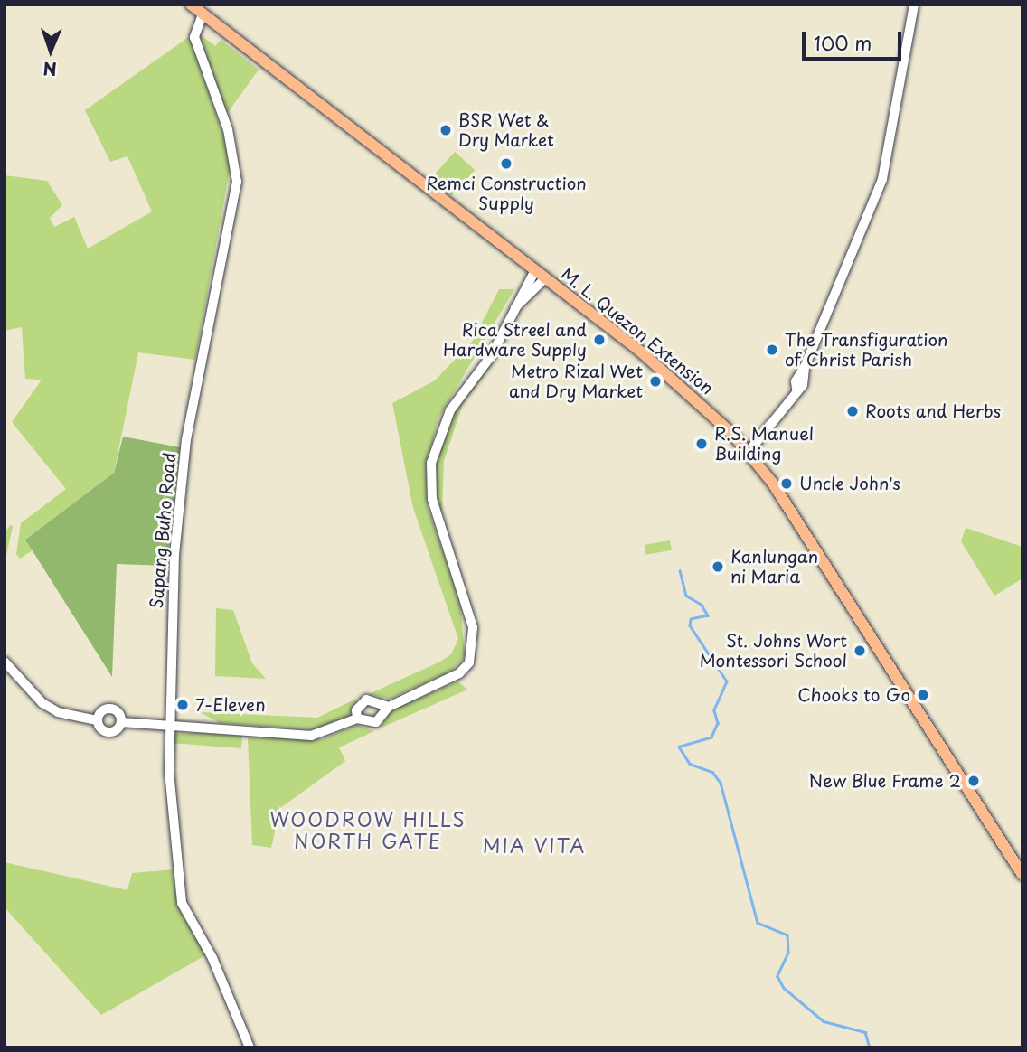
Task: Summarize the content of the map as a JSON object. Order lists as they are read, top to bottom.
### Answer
{
  "streets": {
    "main road": ["M. L. Quezon Extension"],
    "street": ["Sapang Buho Road"]
  },
  "crossings": [
    ["M. L. Quezon Extension", "Sapang Buho Road"]
  ],
  "districts": ["WOODROW HILLS NORTH GATE", "MIA VITA"],
  "places": [
    "BSR Wet & Dry Market",
    "Remci Construction Supply",
    "Rica Streel and Hardware Supply",
    "The Transfiguration of Christ Parish",
    "Metro Rizal Wet and Dry Market",
    "Roots and Herbs",
    "R.S. Manuel Building",
    "Uncle John's",
    "Kanlungan ni Maria",
    "St. Johns Wort Montessori School",
    "Chooks to Go",
    "7-Eleven",
    "New Blue Frame 2"
  ],
  "scale_bar": "100 m",
  "north": "bottom"
}
